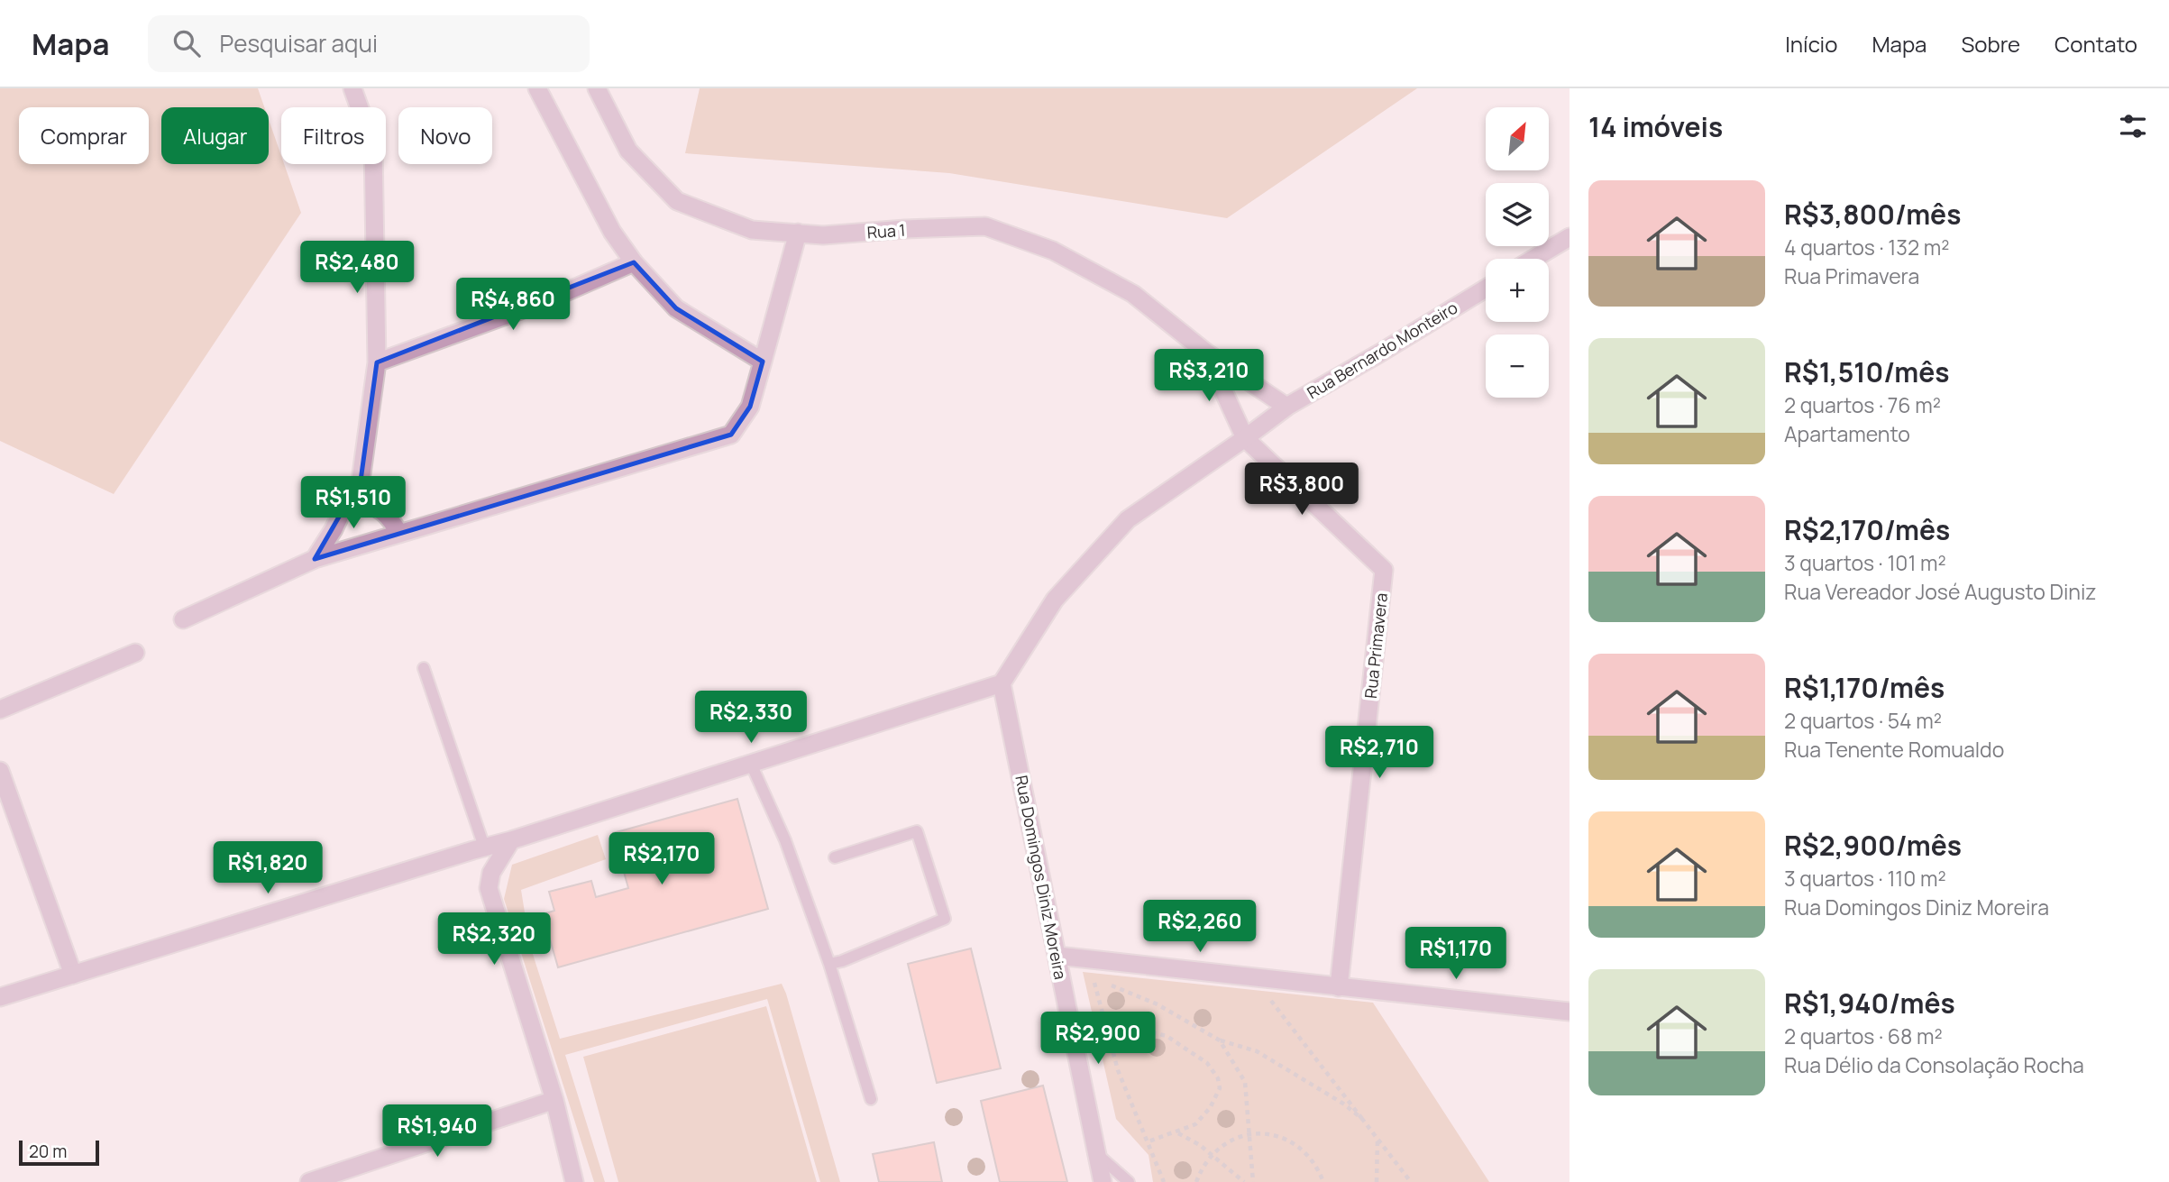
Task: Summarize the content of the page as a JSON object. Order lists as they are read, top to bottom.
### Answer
{
  "streets": {
    "street": [
      "Rua 1",
      "Rua Bernardo Monteiro",
      "Rua Primavera",
      "Rua Domingos Diniz Moreira"
    ]
  },
  "crossings": [
    ["Rua 1", "Rua Bernardo Monteiro"],
    ["Rua 1", "Rua Primavera"],
    ["Rua Bernardo Monteiro", "Rua Primavera"],
    ["Rua Bernardo Monteiro", "Rua Domingos Diniz Moreira"]
  ],
  "scale_bar": "20 m",
  "north": "top right",
  "page": {
    "header": "Mapa",
    "search": "Pesquisar aqui",
    "nav": [
      "Início",
      "Mapa",
      "Sobre",
      "Contato"
    ],
    "heading": "14 imóveis",
    "map_buttons": ["+", "−"],
    "chip": [
      "Comprar",
      "Alugar",
      "Filtros",
      "Novo"
    ],
    "list": [
      {
        "name": "R$3,800/mês",
        "note": "4 quartos · 132 m² · Rua Primavera"
      },
      {
        "name": "R$1,510/mês",
        "note": "2 quartos · 76 m² · Apartamento"
      },
      {
        "name": "R$2,170/mês",
        "note": "3 quartos · 101 m² · Rua Vereador José Augusto Diniz"
      },
      {
        "name": "R$1,170/mês",
        "note": "2 quartos · 54 m² · Rua Tenente Romualdo"
      },
      {
        "name": "R$2,900/mês",
        "note": "3 quartos · 110 m² · Rua Domingos Diniz Moreira"
      },
      {
        "name": "R$1,940/mês",
        "note": "2 quartos · 68 m² · Rua Délio da Consolação Rocha"
      }
    ],
    "price": [
      "R$2,480",
      "R$4,860",
      "R$3,210",
      "R$3,800",
      "R$1,510",
      "R$2,330",
      "R$2,710",
      "R$2,170",
      "R$1,820",
      "R$2,260",
      "R$2,320",
      "R$1,170",
      "R$2,900",
      "R$1,940"
    ],
    "scale": "20 m"
  }
}
